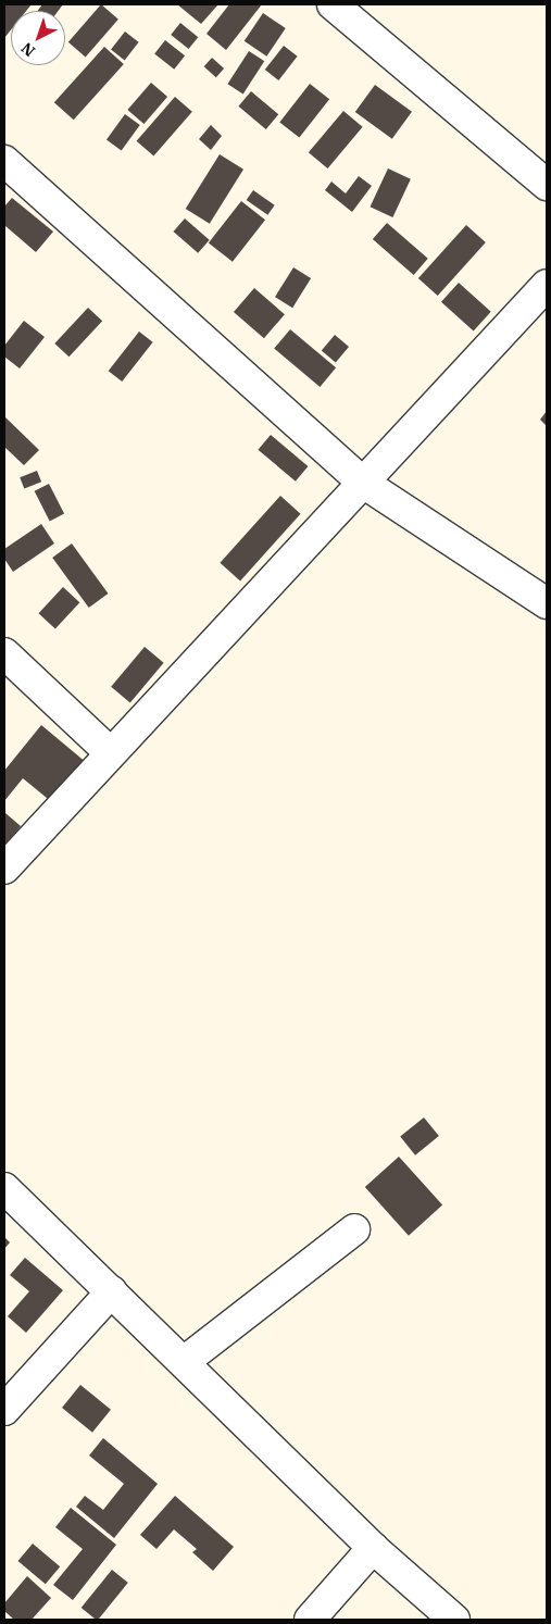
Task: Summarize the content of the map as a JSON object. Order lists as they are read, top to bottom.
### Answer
{
  "north": "bottom left"
}
